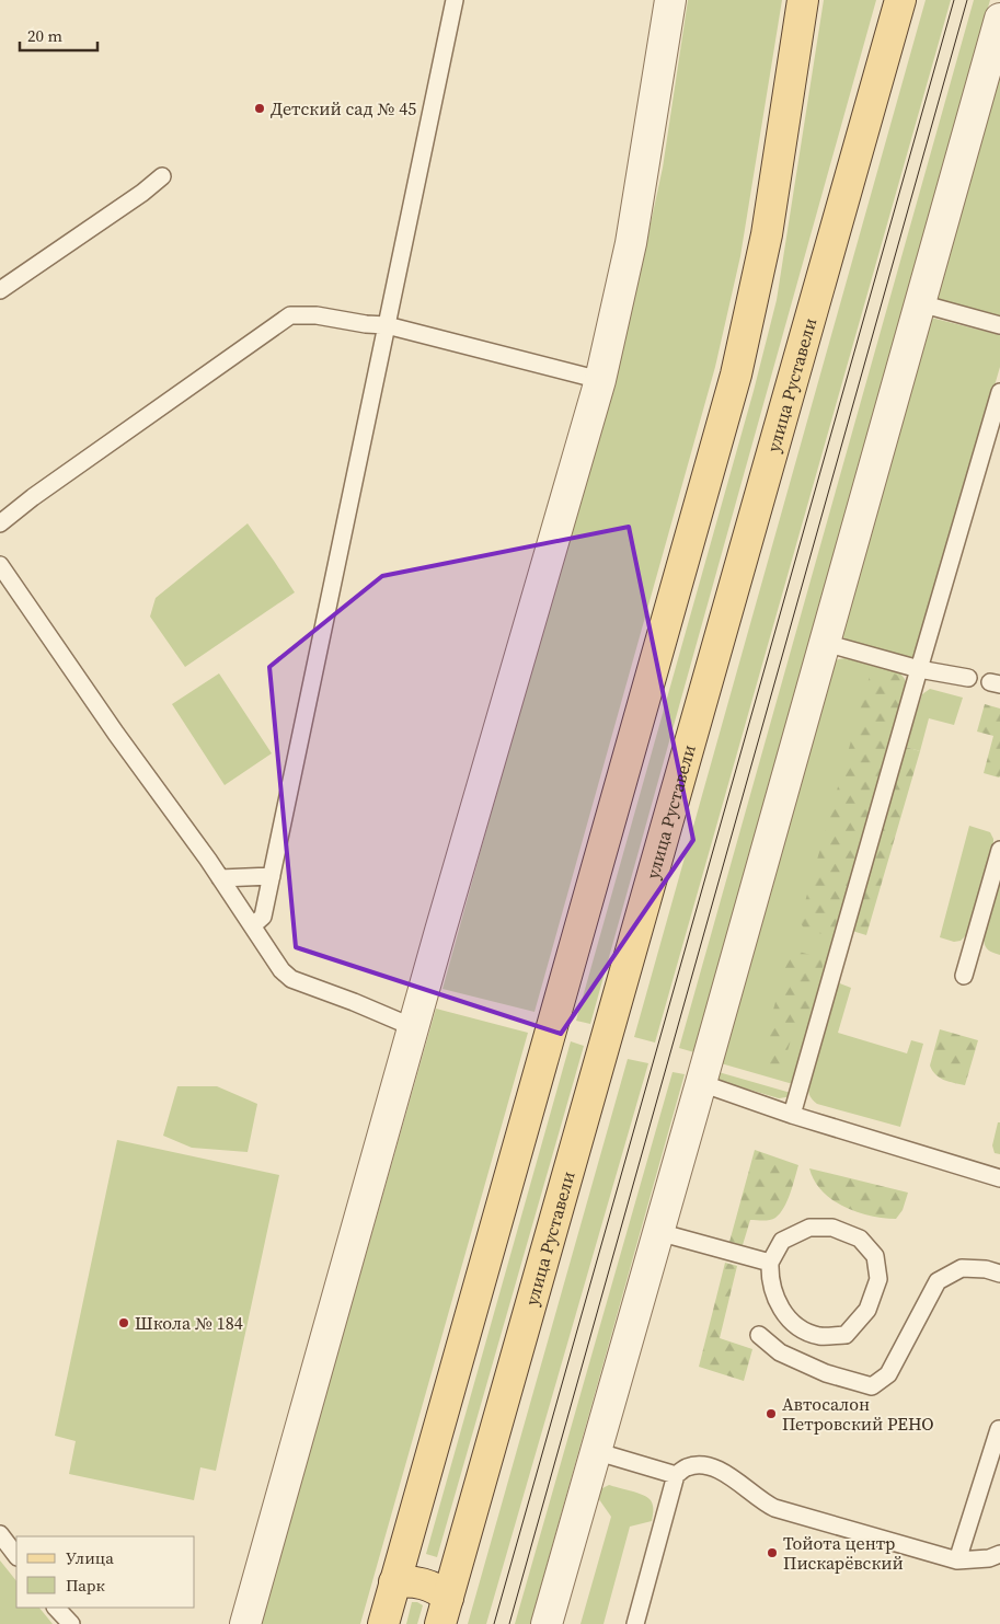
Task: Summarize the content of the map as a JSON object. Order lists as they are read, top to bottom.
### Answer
{
  "streets": {
    "main road": ["улица Руставели"]
  },
  "places": [
    "Детский сад № 45",
    "Школа № 184",
    "Автосалон Петровский РЕНО",
    "Тойота центр Пискарёвский"
  ],
  "legend": ["Улица", "Парк"],
  "scale_bar": "20 m"
}
